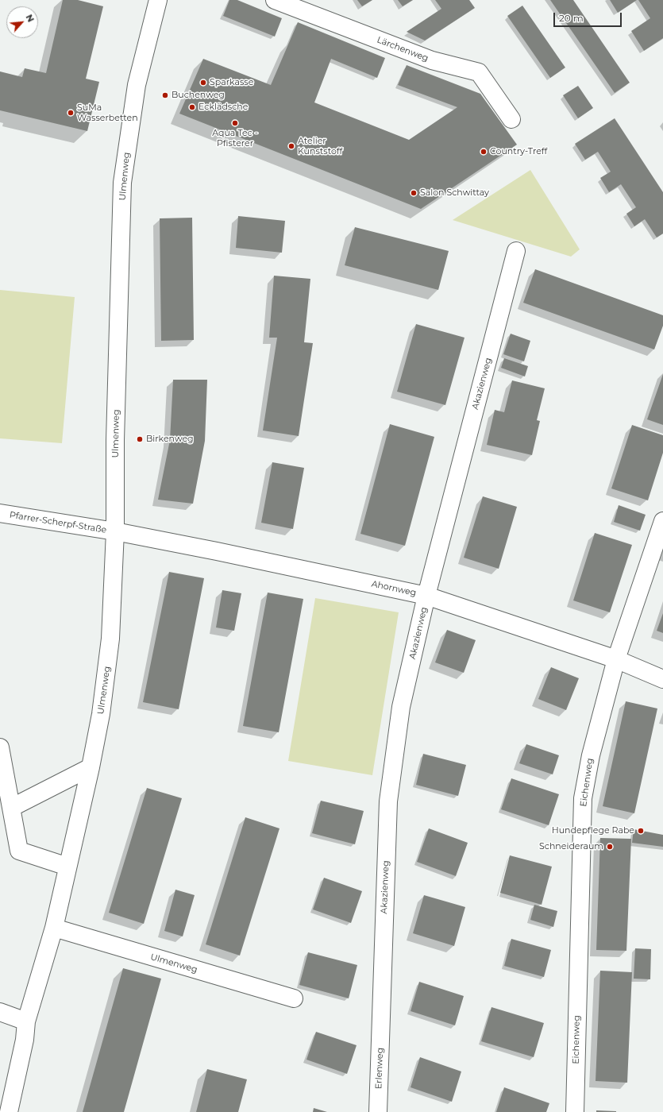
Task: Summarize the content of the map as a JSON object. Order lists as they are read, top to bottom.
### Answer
{
  "streets": {
    "street": [
      "Lärchenweg",
      "Ulmenweg",
      "Akazienweg",
      "Pfarrer-Scherpf-Straße",
      "Ahornweg",
      "Eichenweg",
      "Erlenweg"
    ]
  },
  "crossings": [
    ["Ulmenweg", "Pfarrer-Scherpf-Straße"],
    ["Ulmenweg", "Ahornweg"],
    ["Akazienweg", "Ahornweg"],
    ["Akazienweg", "Erlenweg"],
    ["Pfarrer-Scherpf-Straße", "Ahornweg"],
    ["Ahornweg", "Eichenweg"]
  ],
  "places": [
    "Sparkasse",
    "Buchenweg",
    "Ecklädsche",
    "SuMa Wasserbetten",
    "Aqua Tec - Pfisterer",
    "Atelier Kunststoff",
    "Country-Treff",
    "Salon Schwittay",
    "Birkenweg",
    "Hundepflege Rabe",
    "Schneideraum"
  ],
  "scale_bar": "20 m",
  "north": "top right"
}
